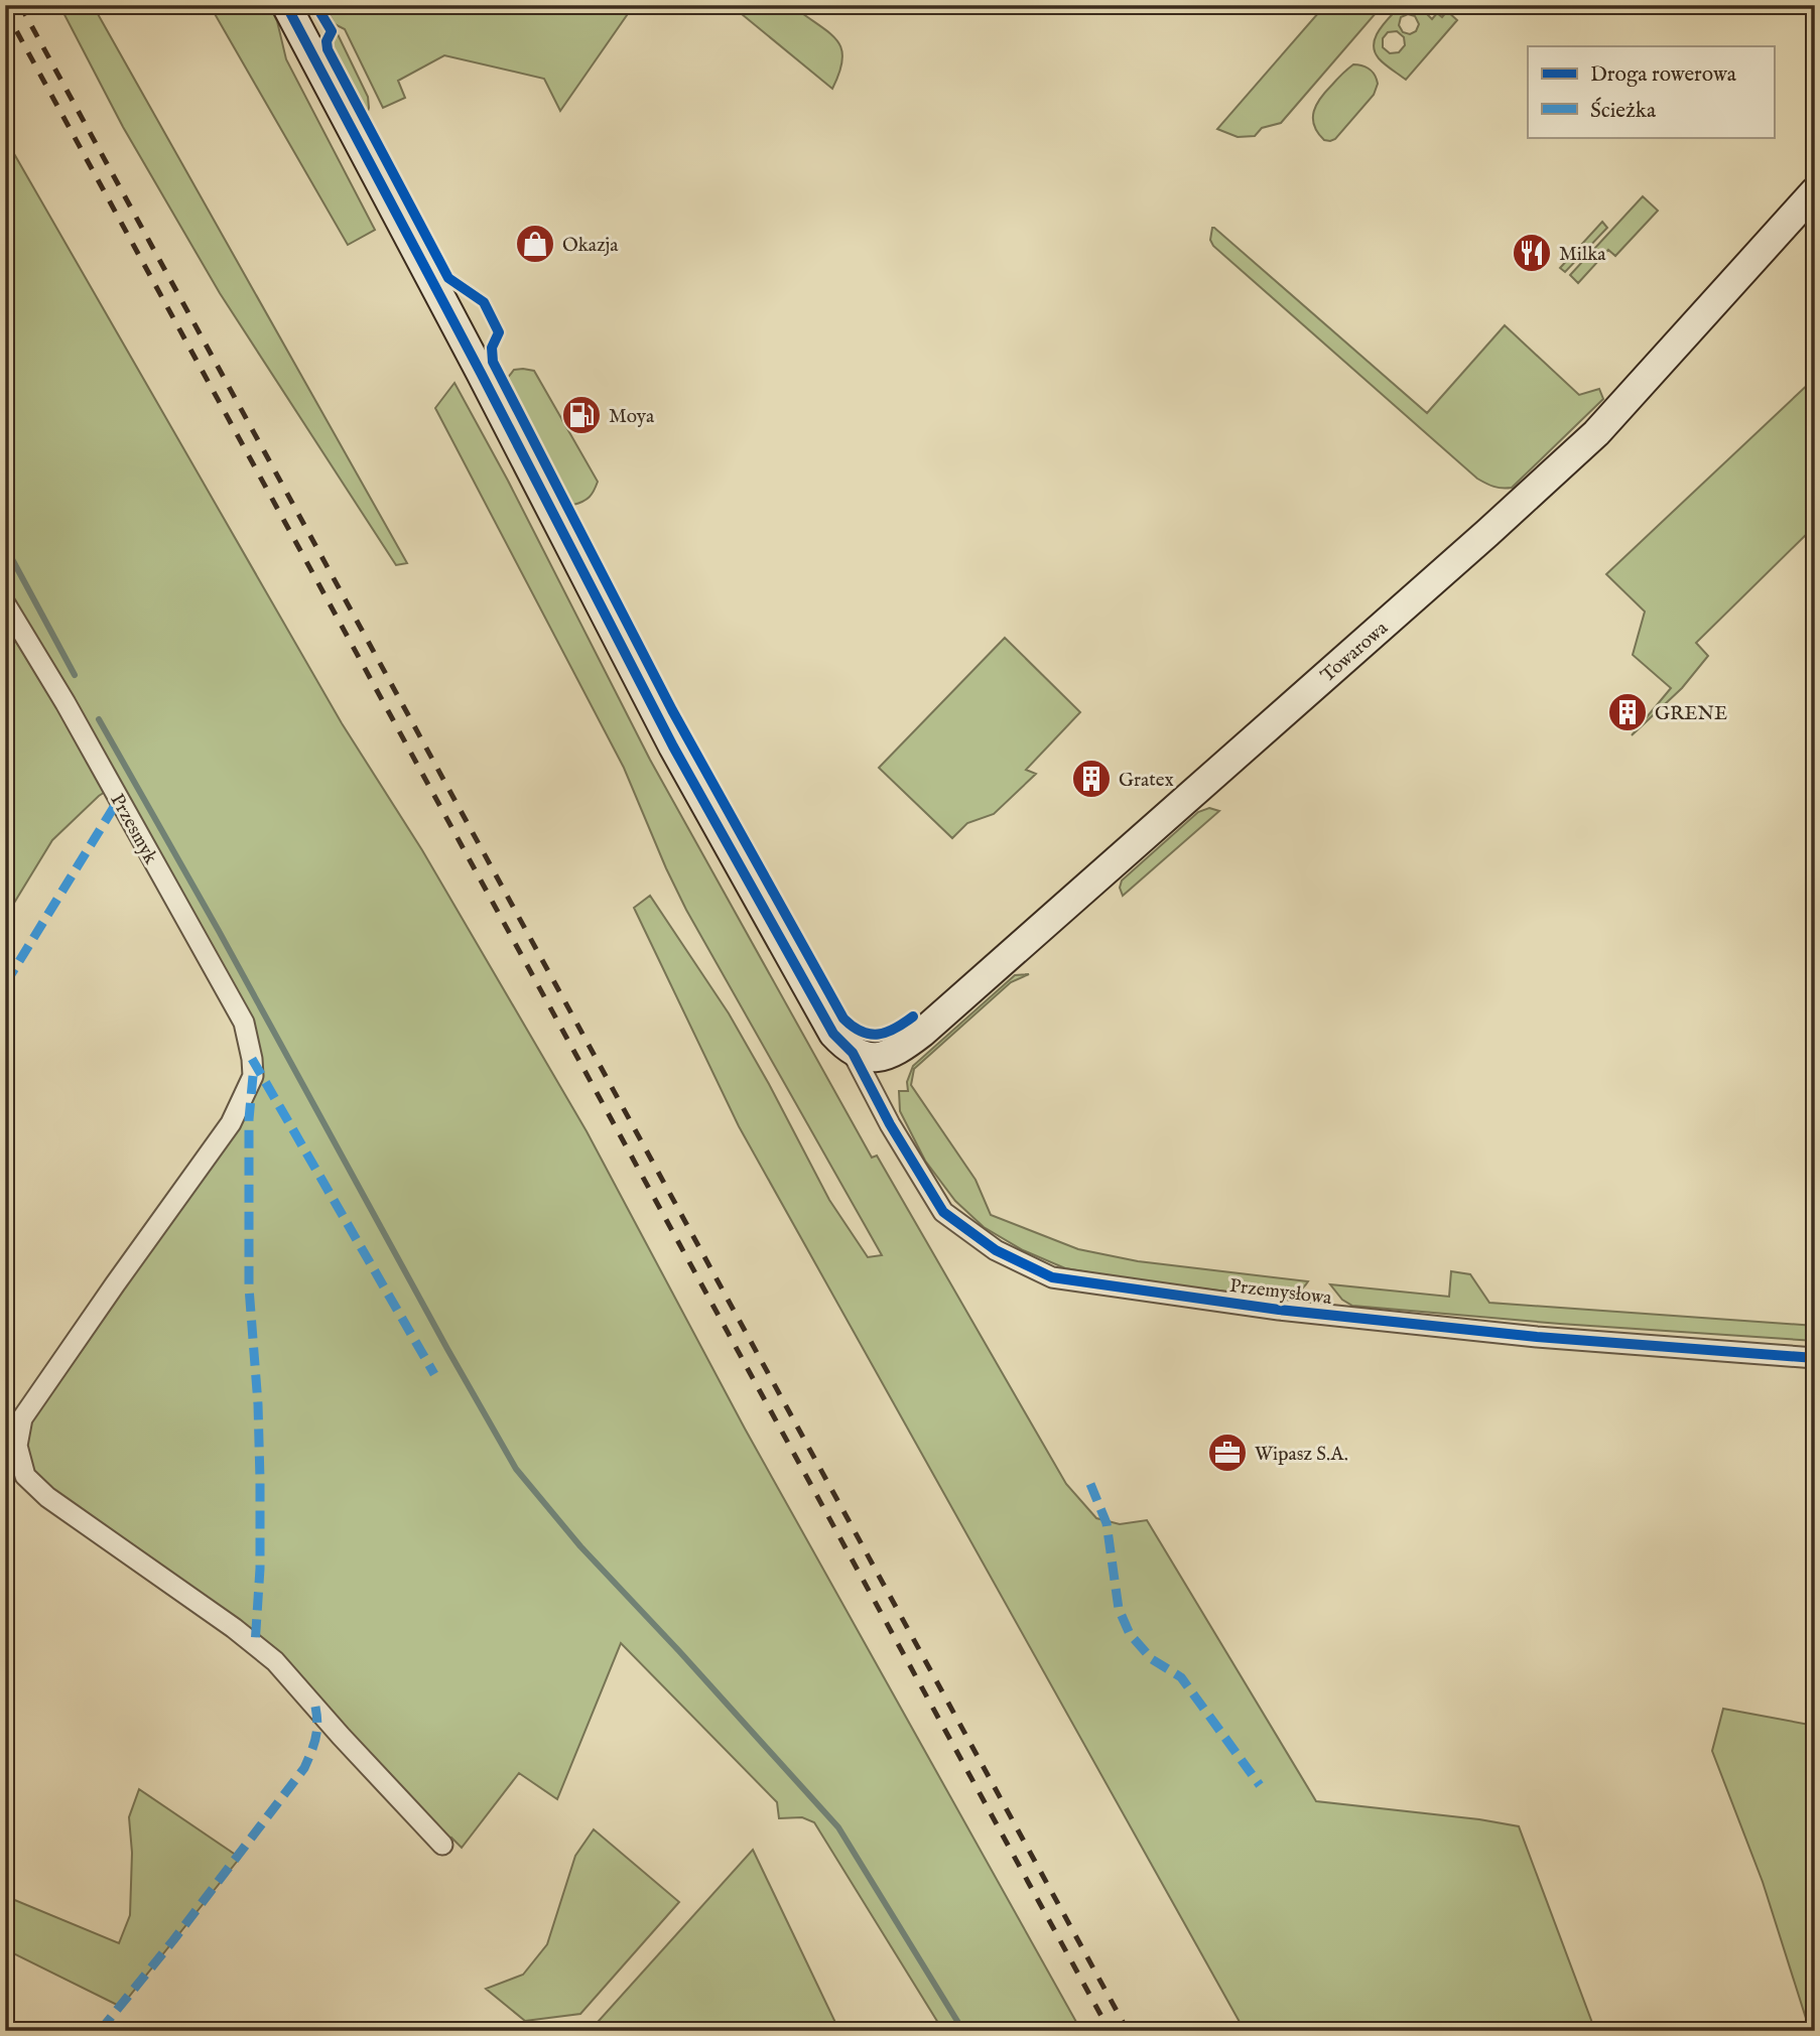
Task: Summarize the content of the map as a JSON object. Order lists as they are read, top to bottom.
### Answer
{
  "streets": {
    "street": ["Towarowa", "Przesmyk", "Przemysłowa"]
  },
  "crossings": [
    ["Towarowa", "Przemysłowa"]
  ],
  "places": {
    "shop": ["Okazja"],
    "restaurant": ["Milka"],
    "fuel station": ["Moya"],
    "building": ["GRENE", "Gratex"],
    "office": ["Wipasz S.A."]
  },
  "legend": ["Droga rowerowa", "Ścieżka"]
}
